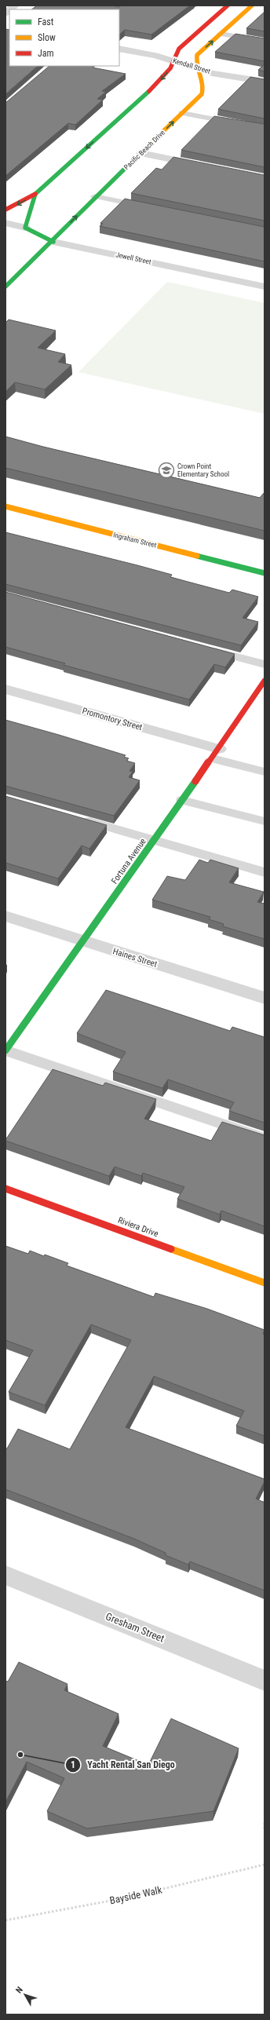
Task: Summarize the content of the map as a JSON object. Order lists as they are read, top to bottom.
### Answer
{
  "streets": {
    "street": [
      "Kendall Street",
      "Pacific Beach Drive",
      "Jewell Street",
      "Ingraham Street",
      "Promontory Street",
      "Fortuna Avenue",
      "Haines Street",
      "Riviera Drive",
      "Gresham Street"
    ],
    "path": ["Bayside Walk"]
  },
  "crossings": [
    ["Kendall Street", "Pacific Beach Drive"],
    ["Pacific Beach Drive", "Jewell Street"],
    ["Promontory Street", "Fortuna Avenue"],
    ["Fortuna Avenue", "Haines Street"]
  ],
  "places": {
    "school or university": ["Crown Point Elementary School"],
    "other": ["Yacht Rental San Diego"]
  },
  "legend": ["Fast", "Slow", "Jam"],
  "north": "top left"
}
